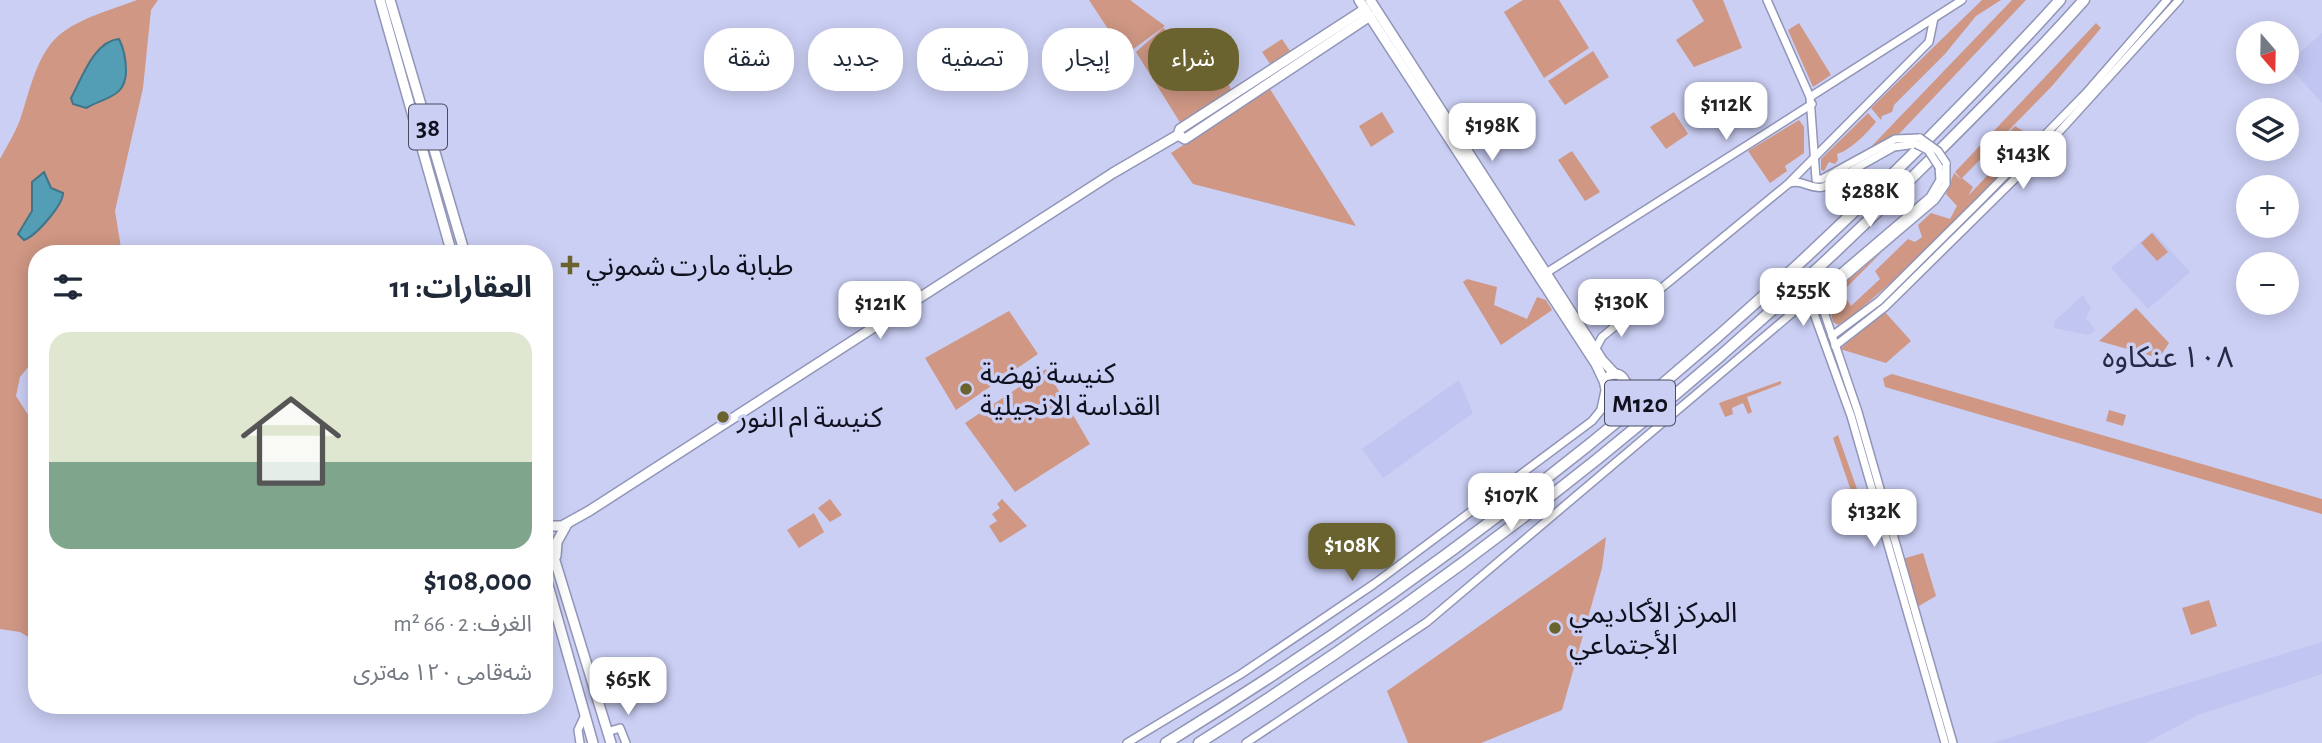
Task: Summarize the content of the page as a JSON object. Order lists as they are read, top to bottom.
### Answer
{
  "streets": {
    "highway": ["M120"],
    "main road": ["38"]
  },
  "districts": ["١٠٨ عنکاوە"],
  "places": {
    "health": ["طبابة مارت شموني"],
    "other": ["كنيسة نهضة القداسة الانجيلية", "كنيسة ام النور", "المركز الأكاديمي الأجتماعي"]
  },
  "north": "bottom",
  "page": {
    "map_buttons": ["+", "−"],
    "chip": [
      "شراء",
      "إيجار",
      "تصفية",
      "جديد",
      "شقة"
    ],
    "price": [
      "$112K",
      "$198K",
      "$143K",
      "$288K",
      "$255K",
      "$130K",
      "$121K",
      "$107K",
      "$132K",
      "$108K",
      "$65K"
    ],
    "heading": "العقارات: 11",
    "list": [
      {
        "name": "$108,000",
        "note": "الغرف: 2 · 66 m² · شەقامی ١٢٠ مەتری"
      }
    ]
  }
}
